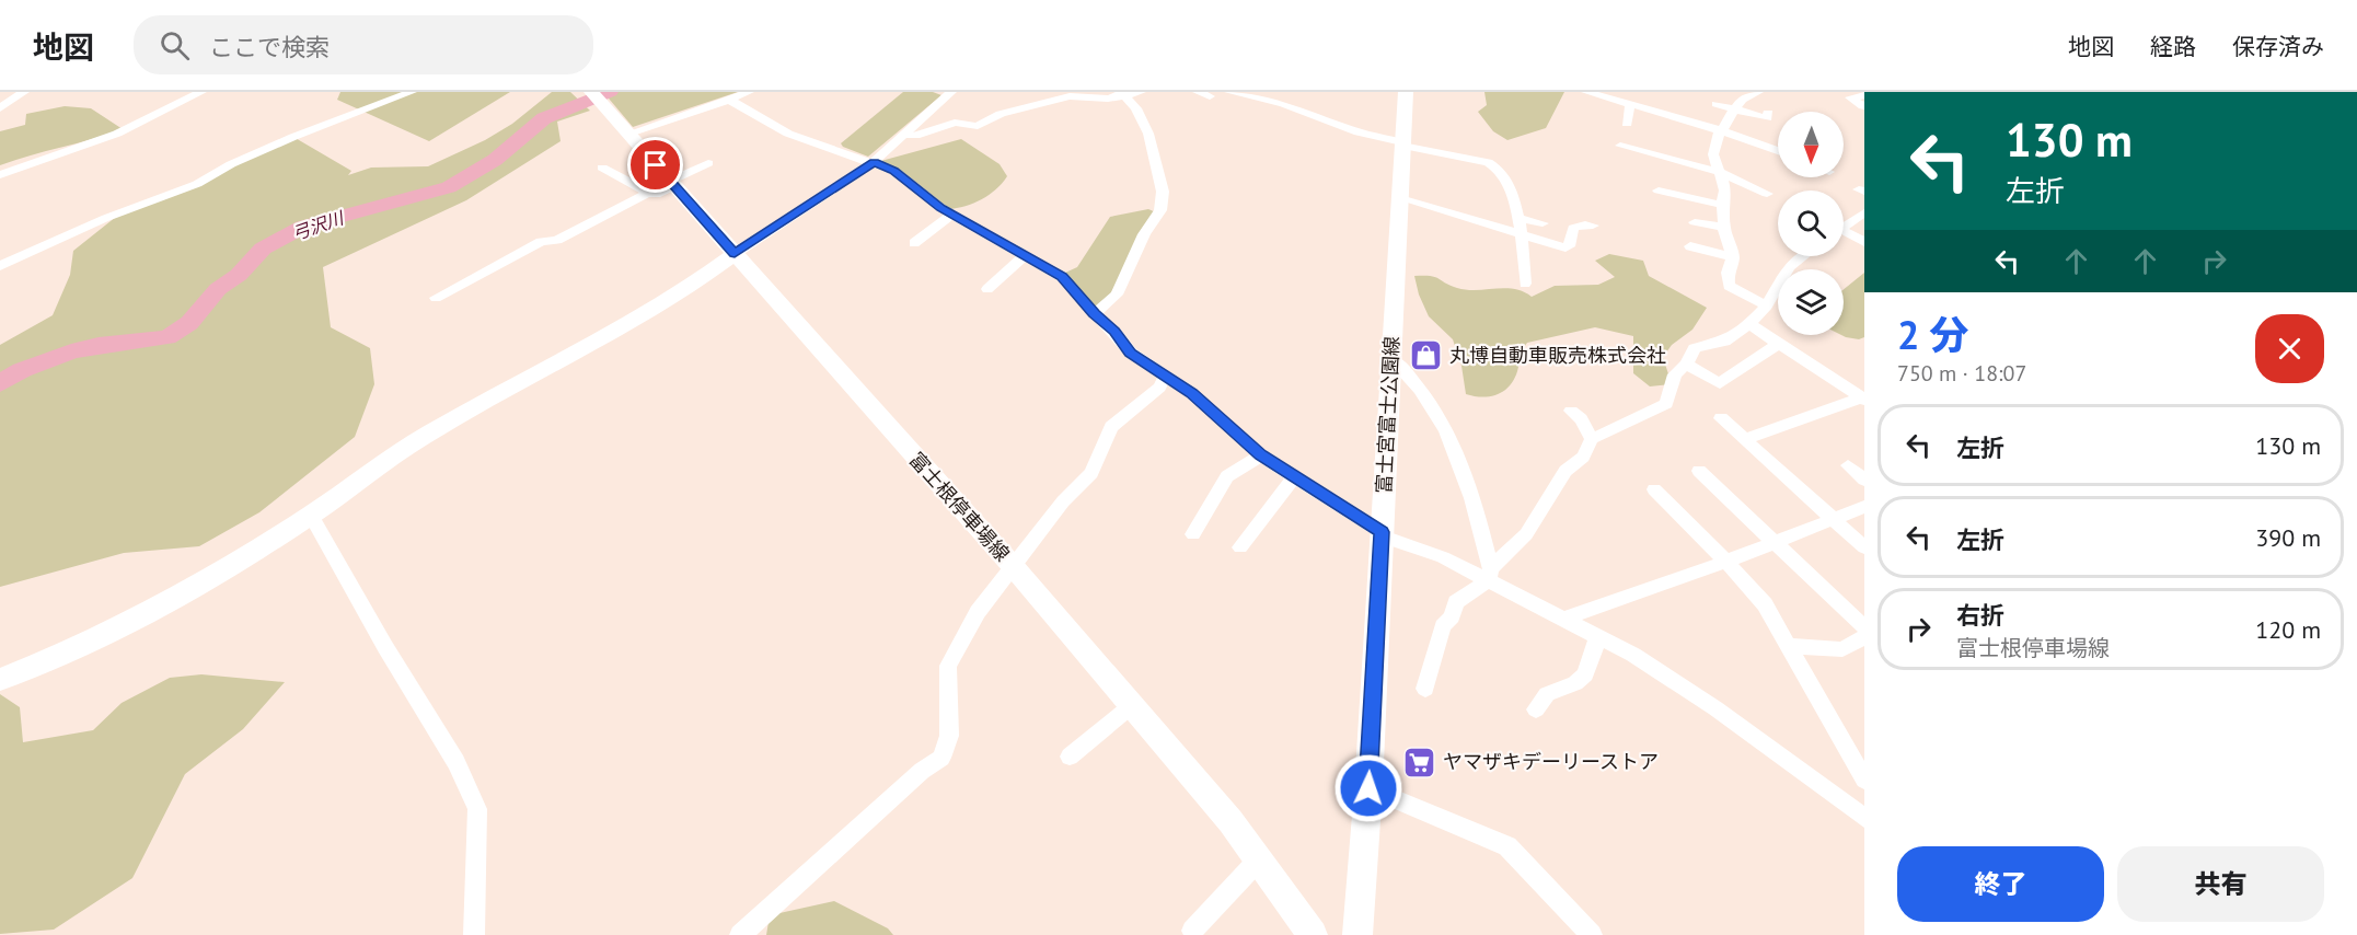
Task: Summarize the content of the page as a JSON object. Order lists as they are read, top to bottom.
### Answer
{
  "streets": {
    "main road": ["富士宮富士公園線", "富士根停車場線"]
  },
  "water": ["弓沢川"],
  "places": {
    "shop": ["丸博自動車販売株式会社"],
    "supermarket": ["ヤマザキデーリーストア"]
  },
  "north": "bottom",
  "page": {
    "header": "地図",
    "search": "ここで検索",
    "nav": ["地図", "経路", "保存済み"],
    "turn": ["130 m", "左折"],
    "heading": ["2 分", "750 m · 18:07"],
    "list": [
      {
        "name": "左折",
        "value": "130 m"
      },
      {
        "name": "左折",
        "value": "390 m"
      },
      {
        "name": "右折",
        "note": "富士根停車場線",
        "value": "120 m"
      }
    ],
    "buttons": ["終了", "共有"]
  }
}
